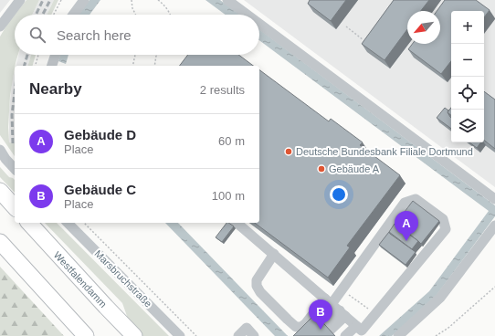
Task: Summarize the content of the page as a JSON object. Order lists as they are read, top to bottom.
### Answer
{
  "streets": {
    "highway": ["Westfalendamm"],
    "street": ["Marsbruchstraße"]
  },
  "places": ["Deutsche Bundesbank Filiale Dortmund", "Gebäude A"],
  "north": "bottom left",
  "page": {
    "map_buttons": ["+", "−"],
    "search": "Search here",
    "heading": ["Nearby", "2 results"],
    "list": [
      {
        "mark": "A",
        "name": "Gebäude D",
        "note": "Place",
        "value": "60 m"
      },
      {
        "mark": "B",
        "name": "Gebäude C",
        "note": "Place",
        "value": "100 m"
      }
    ],
    "pins": ["A", "B"]
  }
}
